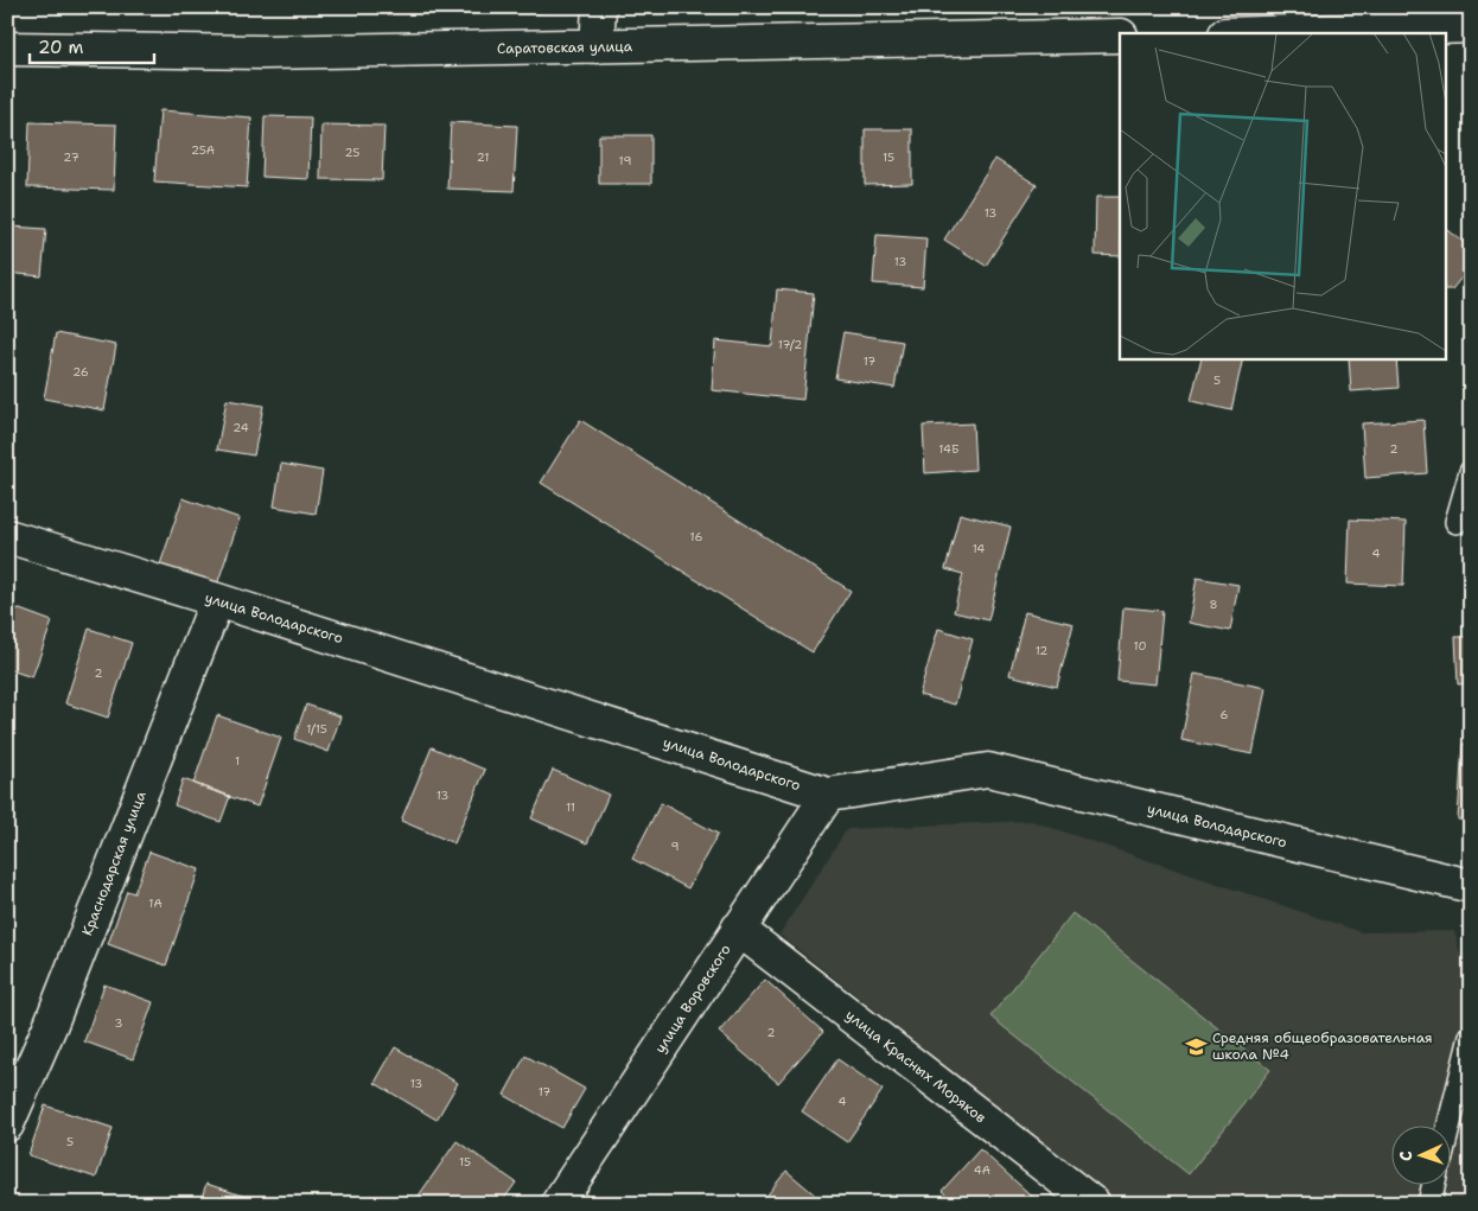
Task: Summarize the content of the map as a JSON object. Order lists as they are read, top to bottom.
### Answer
{
  "streets": {
    "street": [
      "Саратовская улица",
      "улица Володарского",
      "Краснодарская улица",
      "улица Воровского",
      "улица Красных Моряков"
    ]
  },
  "crossings": [
    ["улица Володарского", "Краснодарская улица"],
    ["улица Володарского", "улица Воровского"],
    ["улица Воровского", "улица Красных Моряков"]
  ],
  "places": {
    "school or university": ["Средняя общеобразовательная школа №4"]
  },
  "house_numbers": [
    "25А",
    "25",
    "27",
    "21",
    "15",
    "19",
    "13",
    "13",
    "17/2",
    "17",
    "26",
    "5",
    "24",
    "14Б",
    "2",
    "16",
    "14",
    "4",
    "8",
    "10",
    "12",
    "2",
    "6",
    "1/15",
    "1",
    "13",
    "11",
    "9",
    "1А",
    "3",
    "2",
    "13",
    "17",
    "4",
    "5",
    "15",
    "4А"
  ],
  "scale_bar": "20 m",
  "north": "left"
}
